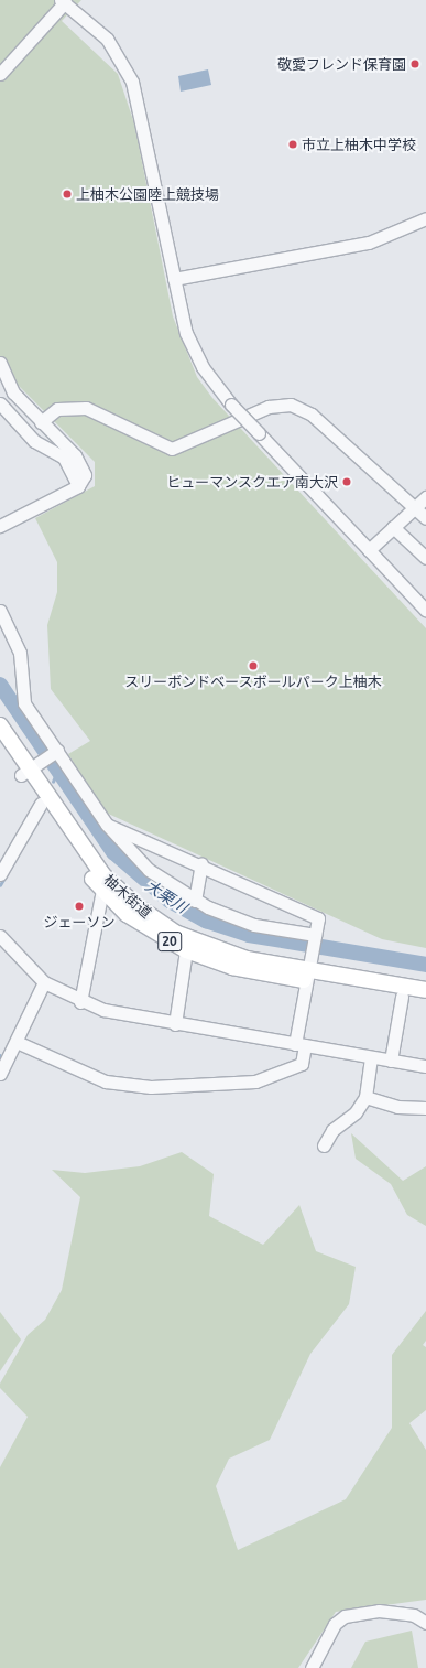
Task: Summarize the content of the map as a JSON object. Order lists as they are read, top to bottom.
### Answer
{
  "streets": {
    "main road": ["柚木街道", "20"]
  },
  "water": ["大栗川"],
  "places": [
    "敬愛フレンド保育園",
    "市立上柚木中学校",
    "上柚木公園陸上競技場",
    "ヒューマンスクエア南大沢",
    "スリーボンドベースボールパーク上柚木",
    "ジェーソン"
  ]
}
